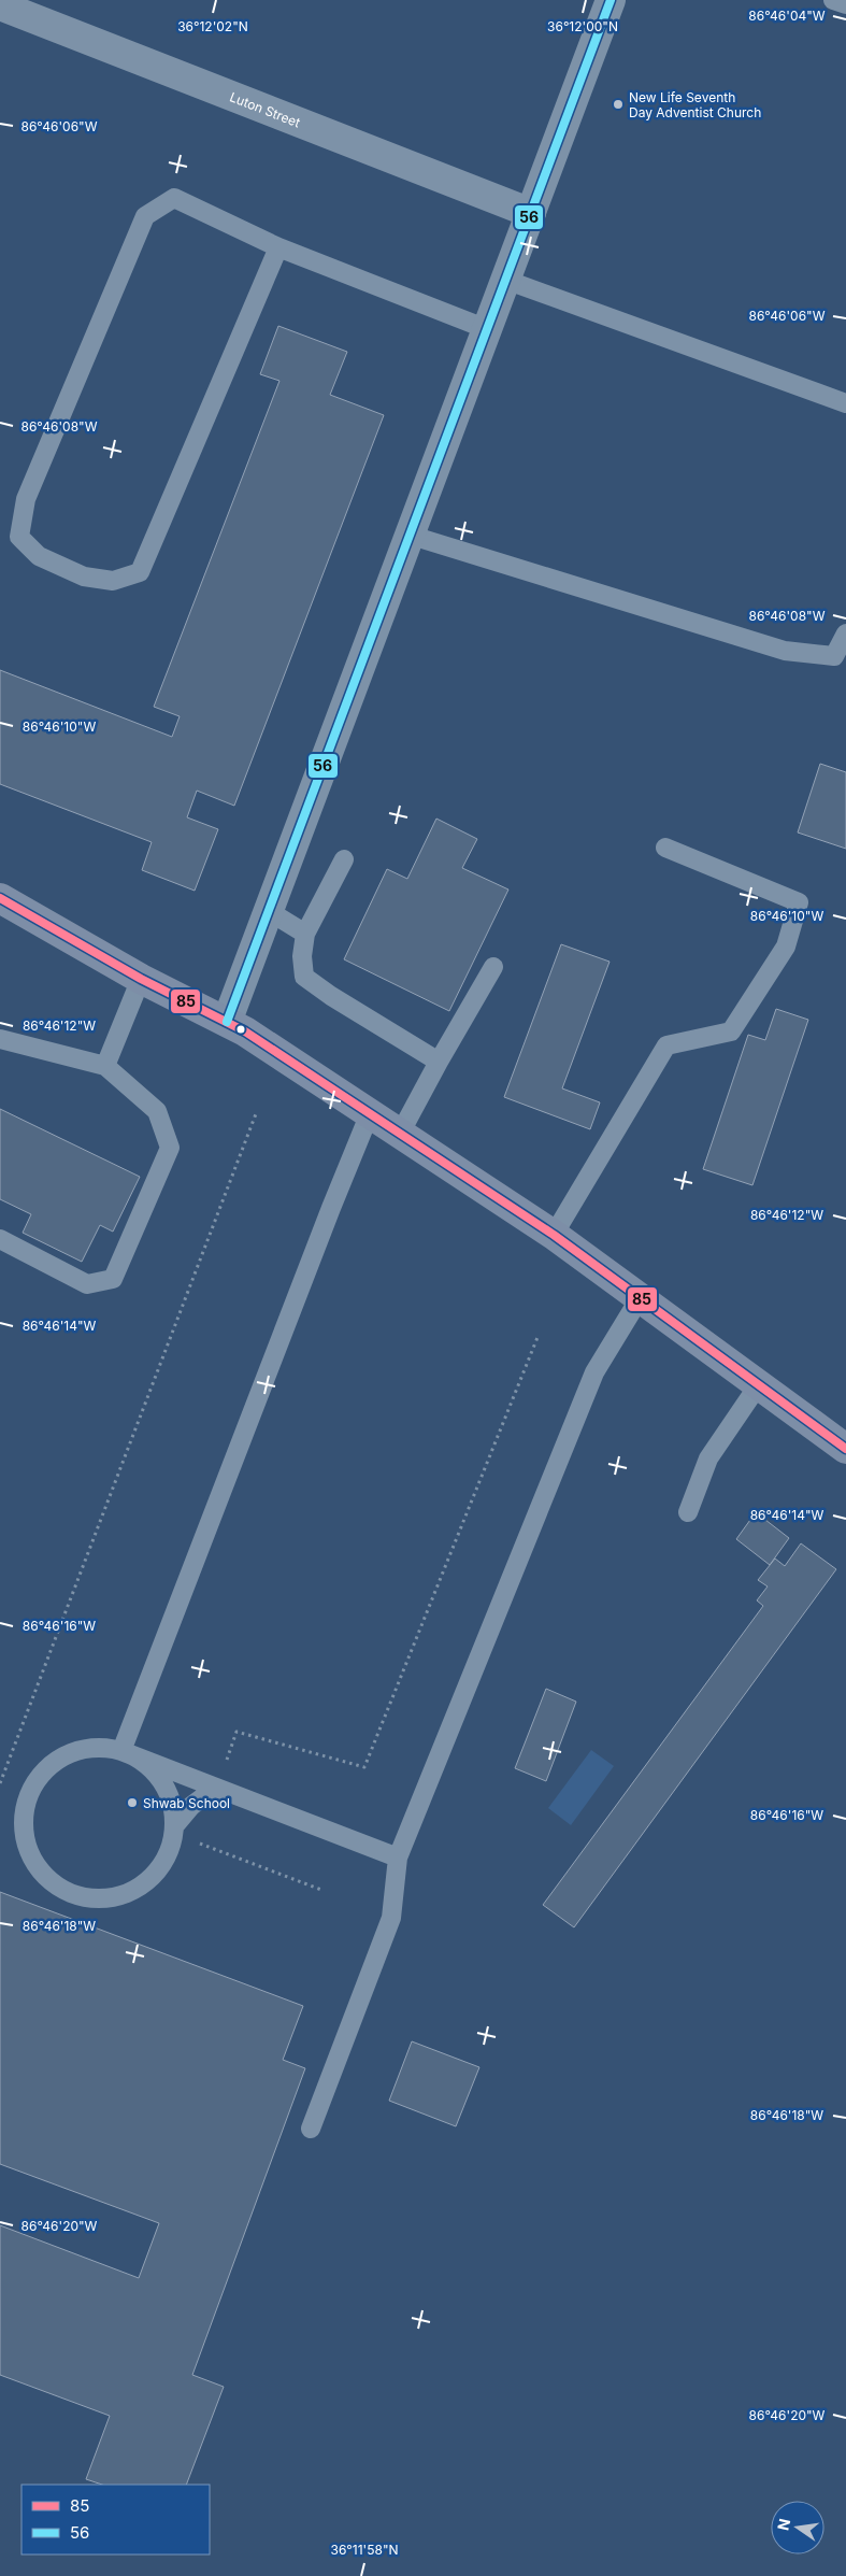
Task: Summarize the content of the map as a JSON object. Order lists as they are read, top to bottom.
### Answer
{
  "streets": {
    "street": ["Luton Street"]
  },
  "places": ["New Life Seventh Day Adventist Church", "Shwab School"],
  "lines": ["transit line 56", "transit line 85"],
  "legend": ["85", "56"],
  "north": "left",
  "coordinates": [
    "86°46'04\"W",
    "36°12'02\"N",
    "36°12'00\"N",
    "86°46'06\"W",
    "86°46'08\"W",
    "86°46'10\"W",
    "86°46'12\"W",
    "86°46'14\"W",
    "86°46'16\"W",
    "86°46'18\"W",
    "86°46'20\"W",
    "36°11'58\"N"
  ]
}
